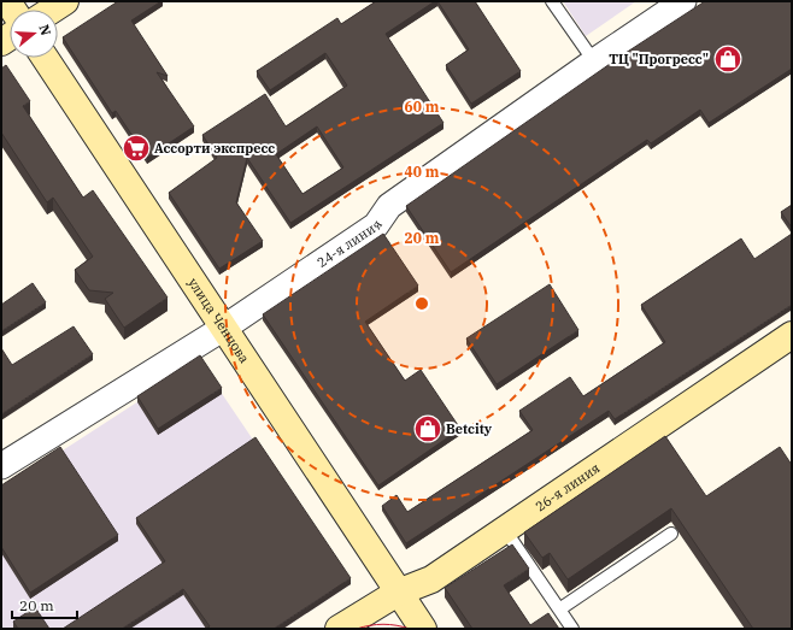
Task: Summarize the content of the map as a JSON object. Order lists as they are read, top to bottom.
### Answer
{
  "streets": {
    "street": ["24-я линия", "улица Ченцова", "26-я линия"]
  },
  "crossings": [
    ["24-я линия", "улица Ченцова"],
    ["улица Ченцова", "26-я линия"]
  ],
  "places": {
    "shop": ["ТЦ \"Прогресс\"", "Betcity"],
    "supermarket": ["Ассорти экспресс"]
  },
  "scale_bar": "20 m",
  "north": "right",
  "rings": ["60 m", "40 m", "20 m"]
}
